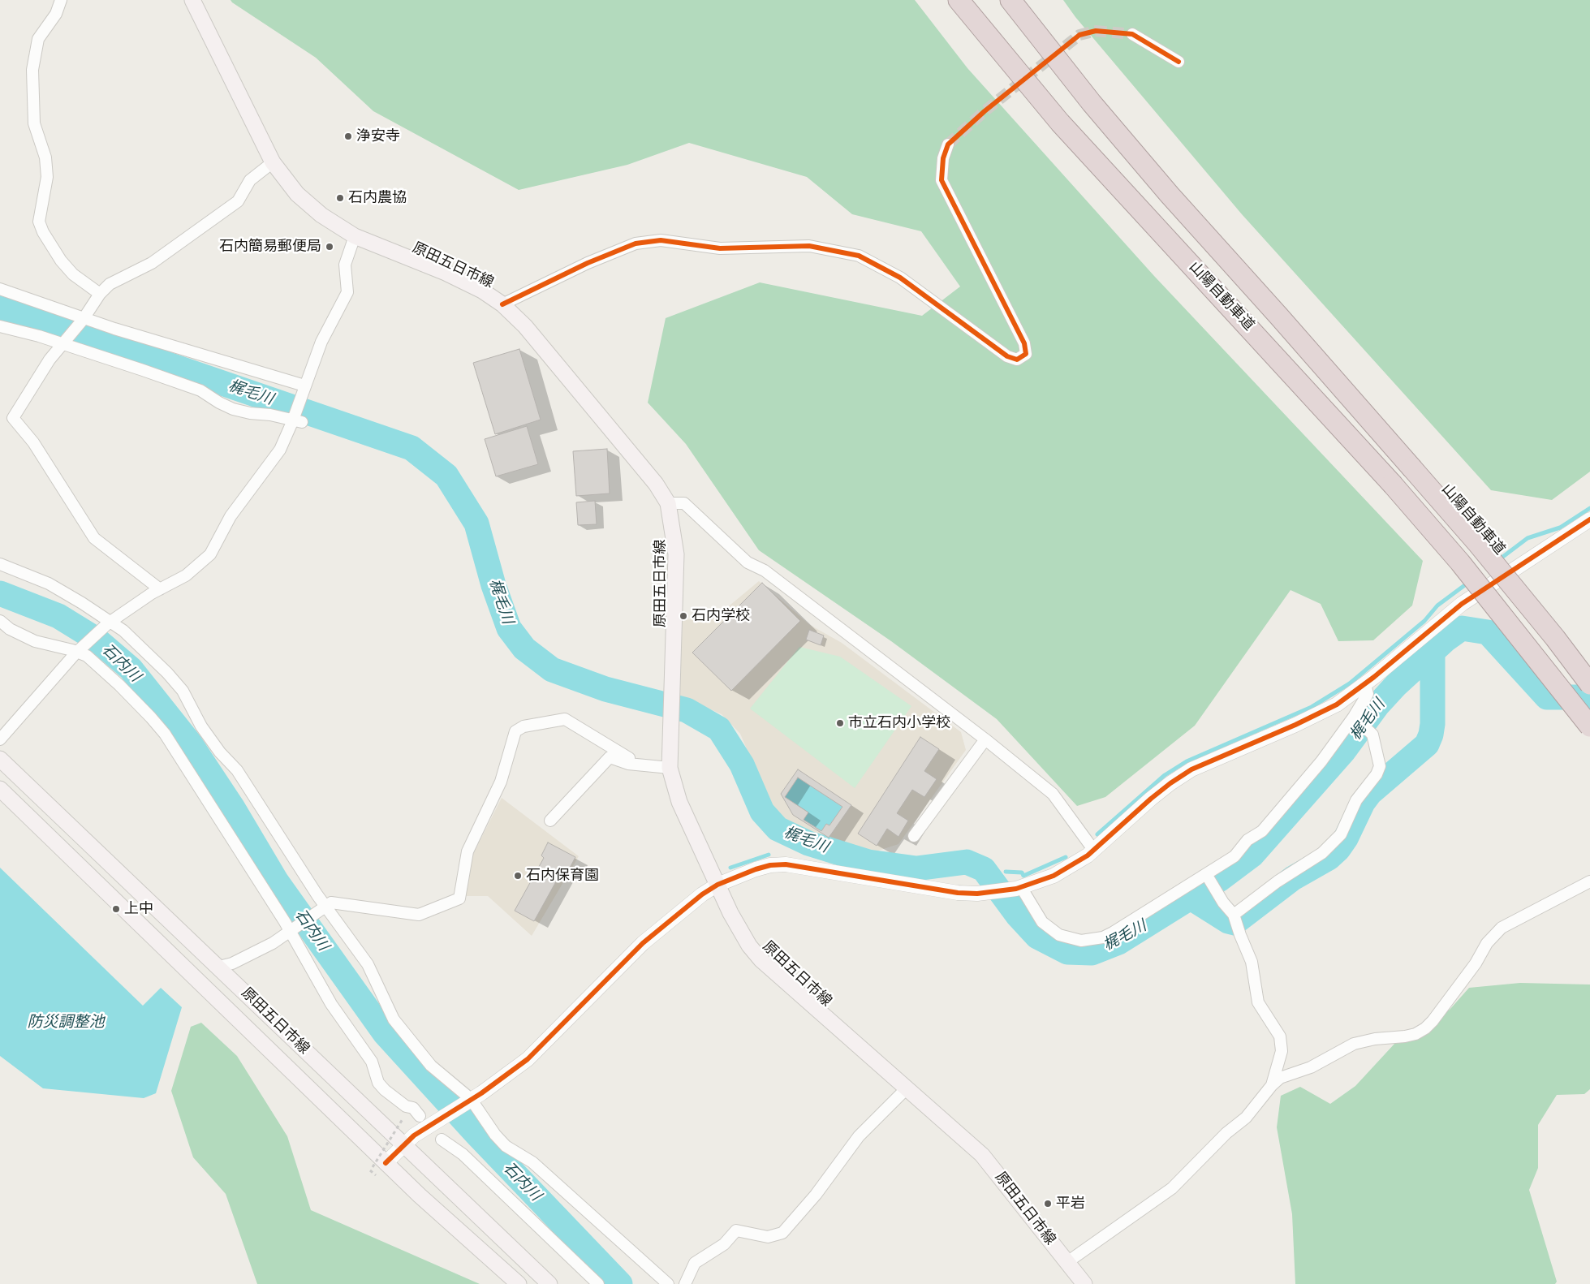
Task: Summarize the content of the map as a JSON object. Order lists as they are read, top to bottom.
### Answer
{
  "streets": {
    "highway": ["山陽自動車道"],
    "main road": ["原田五日市線"]
  },
  "water": ["梶毛川", "石内川", "防災調整池"],
  "places": [
    "浄安寺",
    "石内農協",
    "石内簡易郵便局",
    "石内学校",
    "市立石内小学校",
    "石内保育園",
    "上中",
    "平岩"
  ]
}
